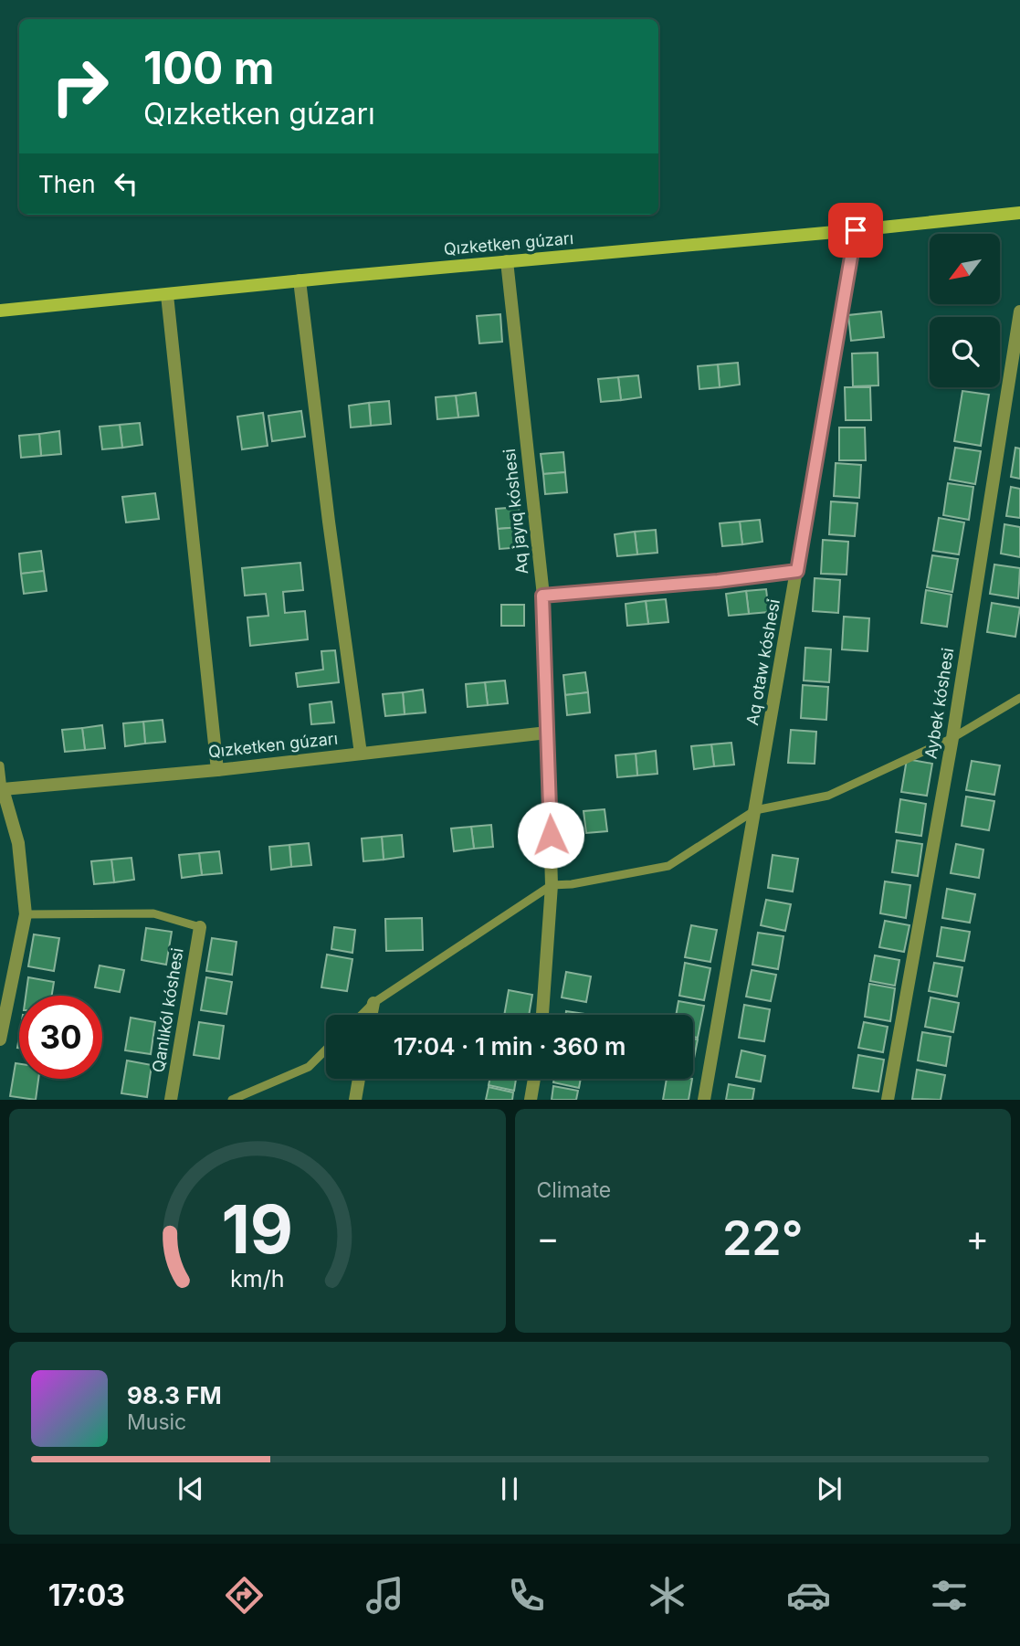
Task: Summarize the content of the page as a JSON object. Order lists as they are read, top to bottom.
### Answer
{
  "streets": {
    "street": [
      "Qızketken gúzarı",
      "Aq jayıq kóshesi",
      "Aq otaw kóshesi",
      "Aybek kóshesi",
      "Qanlıkól kóshesi"
    ]
  },
  "crossings": [
    ["Qızketken gúzarı", "Aq jayıq kóshesi"],
    ["Qızketken gúzarı", "Aq otaw kóshesi"]
  ],
  "north": "bottom left",
  "page": {
    "turn": ["100 m", "Qızketken gúzarı"],
    "then": "Then",
    "limit": "30",
    "trip": "17:04 · 1 min · 360 m",
    "tile": "Climate",
    "heat": ["−", "22°", "+"],
    "song": ["98.3 FM", "Music"],
    "tabs": "17:03",
    "gauge": ["19", "km/h"]
  }
}
